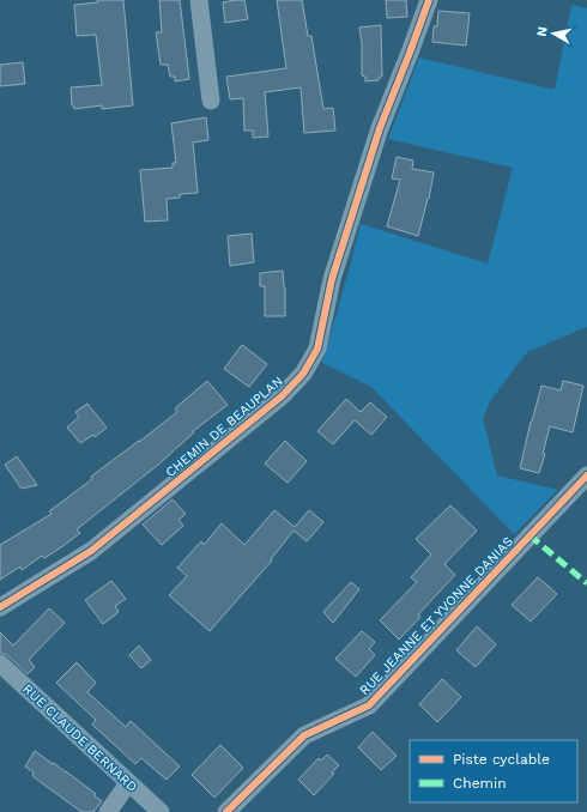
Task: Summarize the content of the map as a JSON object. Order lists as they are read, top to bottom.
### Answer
{
  "streets": {
    "street": ["CHEMIN DE BEAUPLAN", "RUE JEANNE ET YVONNE DANIAS", "RUE CLAUDE BERNARD"]
  },
  "legend": ["Piste cyclable", "Chemin"],
  "north": "left"
}
